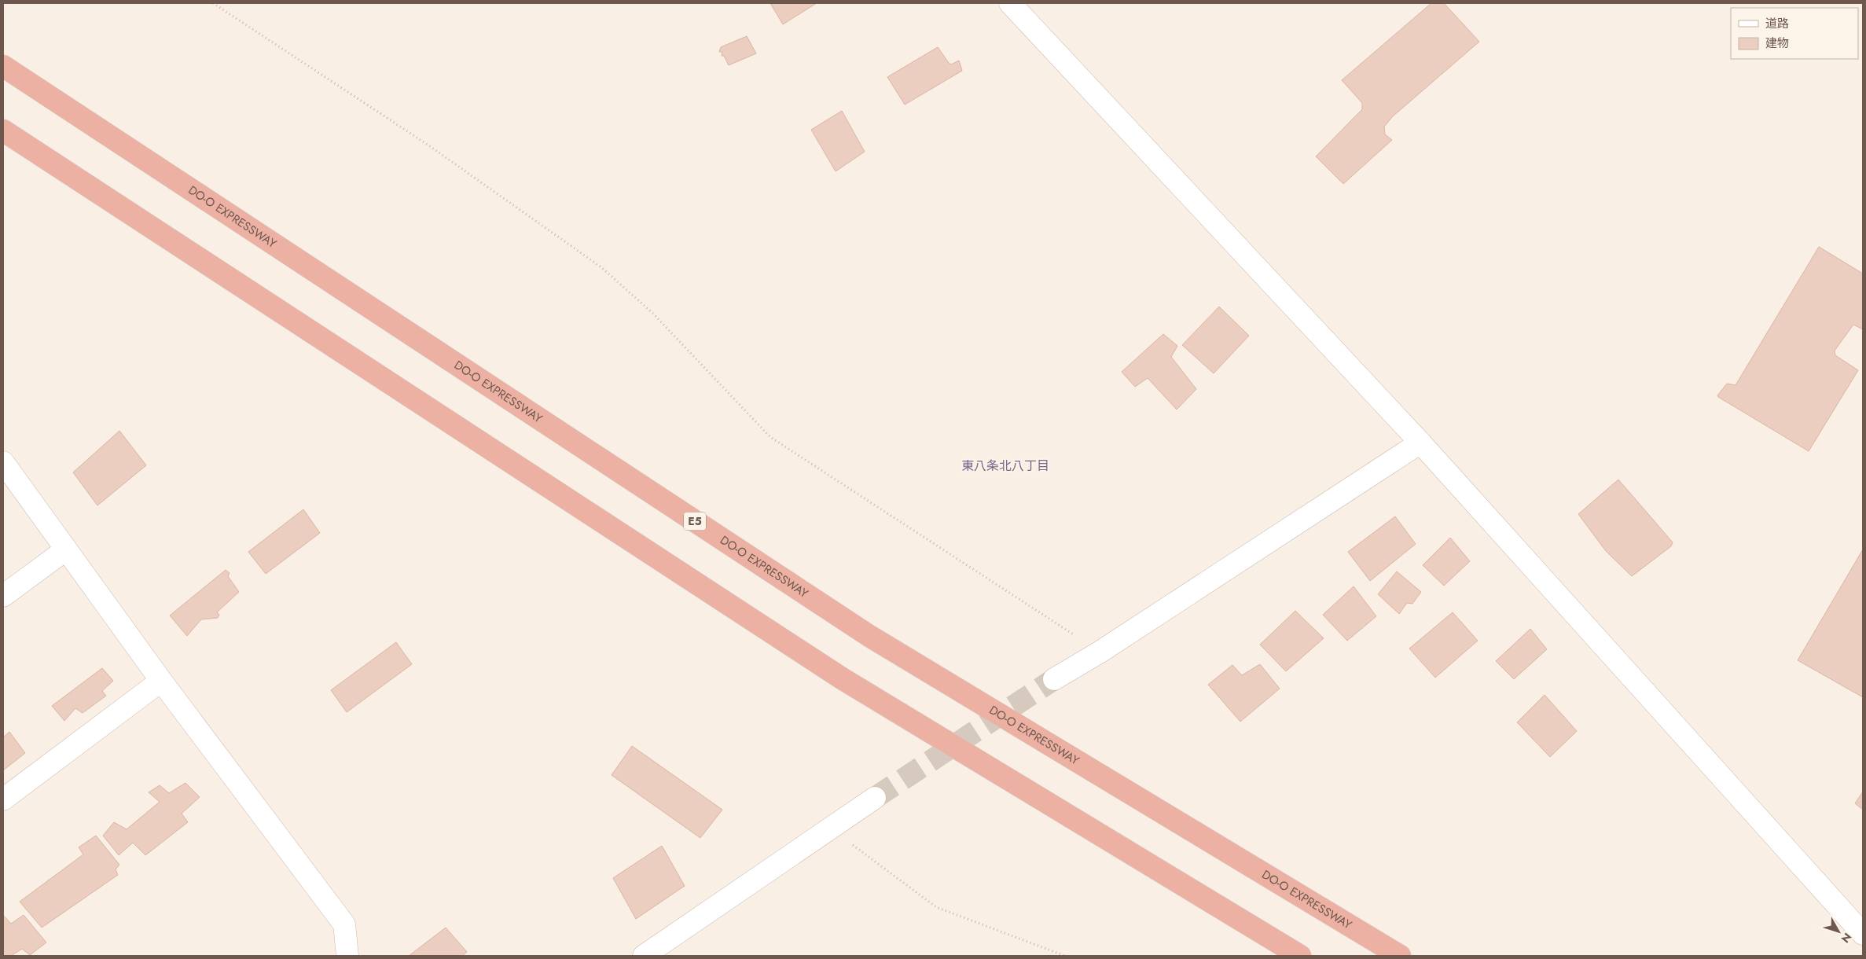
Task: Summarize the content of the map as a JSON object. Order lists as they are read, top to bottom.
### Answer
{
  "streets": {
    "highway": ["DO-O EXPRESSWAY", "E5"]
  },
  "districts": ["東八条北八丁目"],
  "legend": ["道路", "建物"],
  "north": "bottom right"
}
